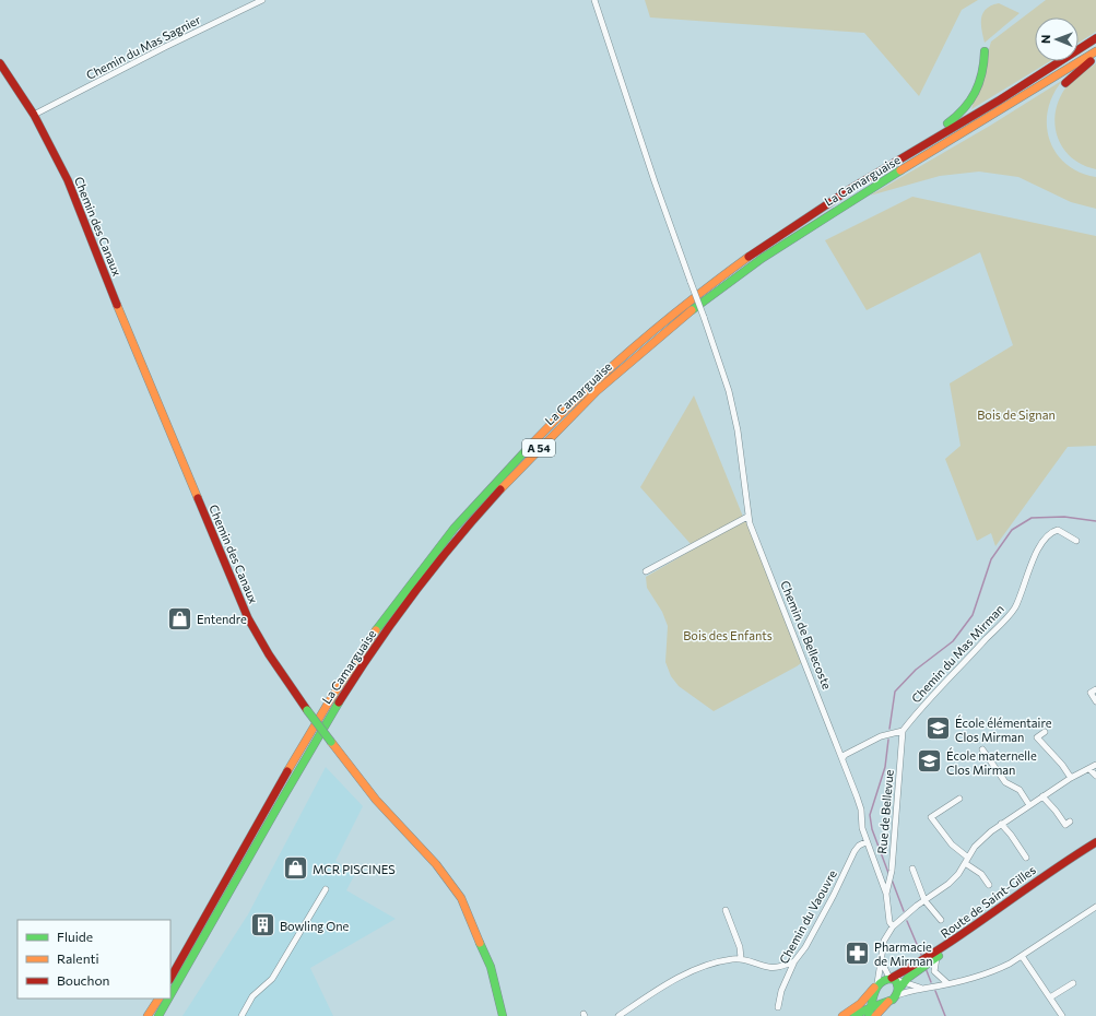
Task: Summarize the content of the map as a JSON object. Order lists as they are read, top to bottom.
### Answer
{
  "streets": {
    "main road": [
      "La Camarguaise",
      "Chemin des Canaux",
      "A 54",
      "Route de Saint-Gilles"
    ],
    "street": [
      "Chemin du Mas Sagnier",
      "Chemin de Bellecoste",
      "Chemin du Mas Mirman",
      "Rue de Bellevue",
      "Chemin du Vaouvre"
    ]
  },
  "crossings": [
    ["Chemin du Mas Sagnier", "Chemin des Canaux"],
    ["Chemin de Bellecoste", "Rue de Bellevue"],
    ["Chemin de Bellecoste", "Chemin du Vaouvre"],
    ["Chemin du Mas Mirman", "Rue de Bellevue"]
  ],
  "parks": ["Bois de Signan", "Bois des Enfants"],
  "places": {
    "shop": ["Entendre", "MCR PISCINES"],
    "school or university": ["École élémentaire Clos Mirman", "École maternelle Clos Mirman"],
    "building": ["Bowling One"],
    "pharmacy": ["Pharmacie de Mirman"]
  },
  "legend": ["Fluide", "Ralenti", "Bouchon"],
  "north": "left"
}
